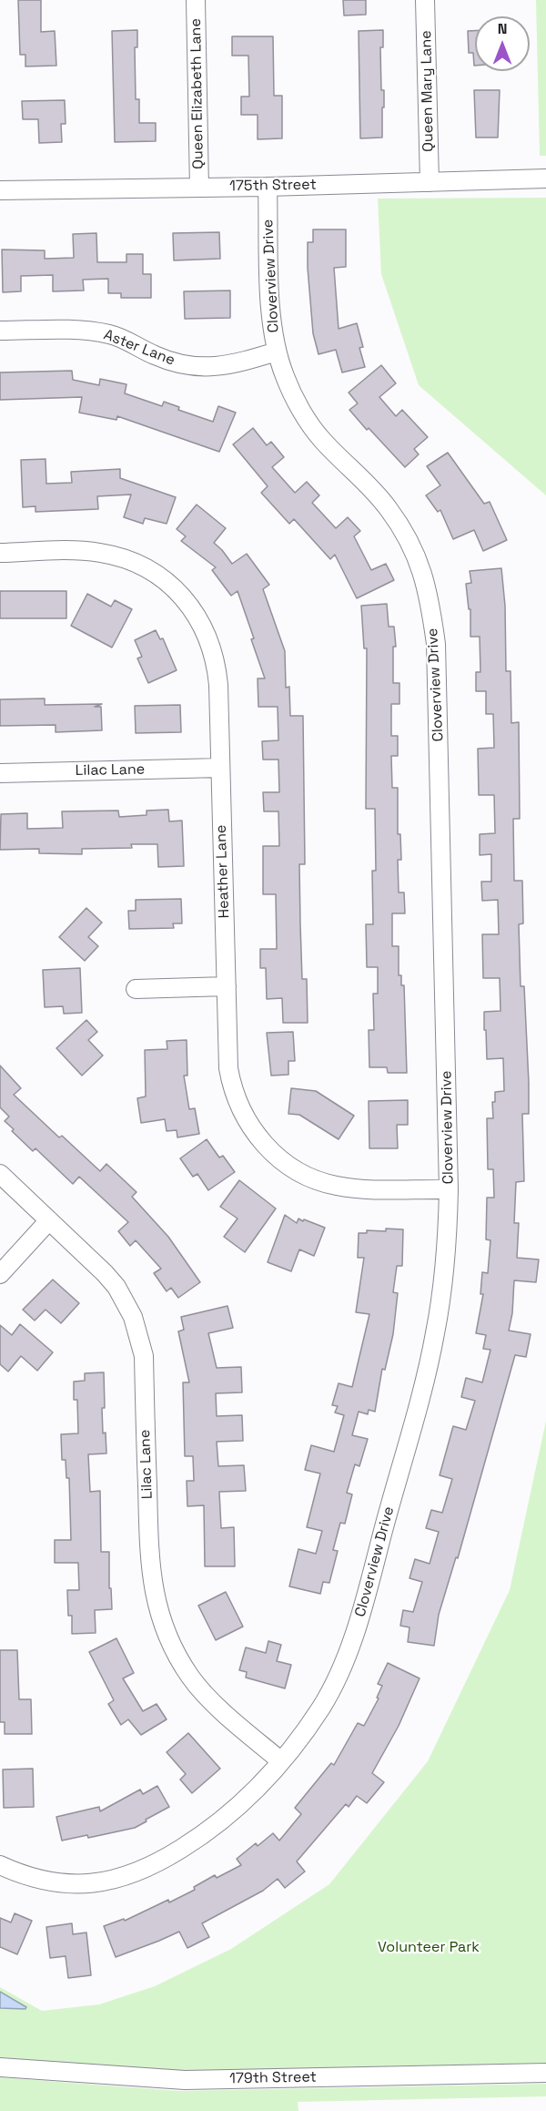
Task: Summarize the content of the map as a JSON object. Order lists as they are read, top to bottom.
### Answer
{
  "streets": {
    "street": [
      "Queen Mary Lane",
      "Queen Elizabeth Lane",
      "175th Street",
      "Cloverview Drive",
      "Aster Lane",
      "Lilac Lane",
      "Heather Lane",
      "179th Street"
    ]
  },
  "crossings": [
    ["Queen Mary Lane", "175th Street"],
    ["Queen Elizabeth Lane", "175th Street"],
    ["175th Street", "Cloverview Drive"],
    ["Cloverview Drive", "Aster Lane"],
    ["Cloverview Drive", "Lilac Lane"],
    ["Cloverview Drive", "Heather Lane"],
    ["Lilac Lane", "Heather Lane"]
  ],
  "parks": ["Volunteer Park"],
  "north": "top"
}
